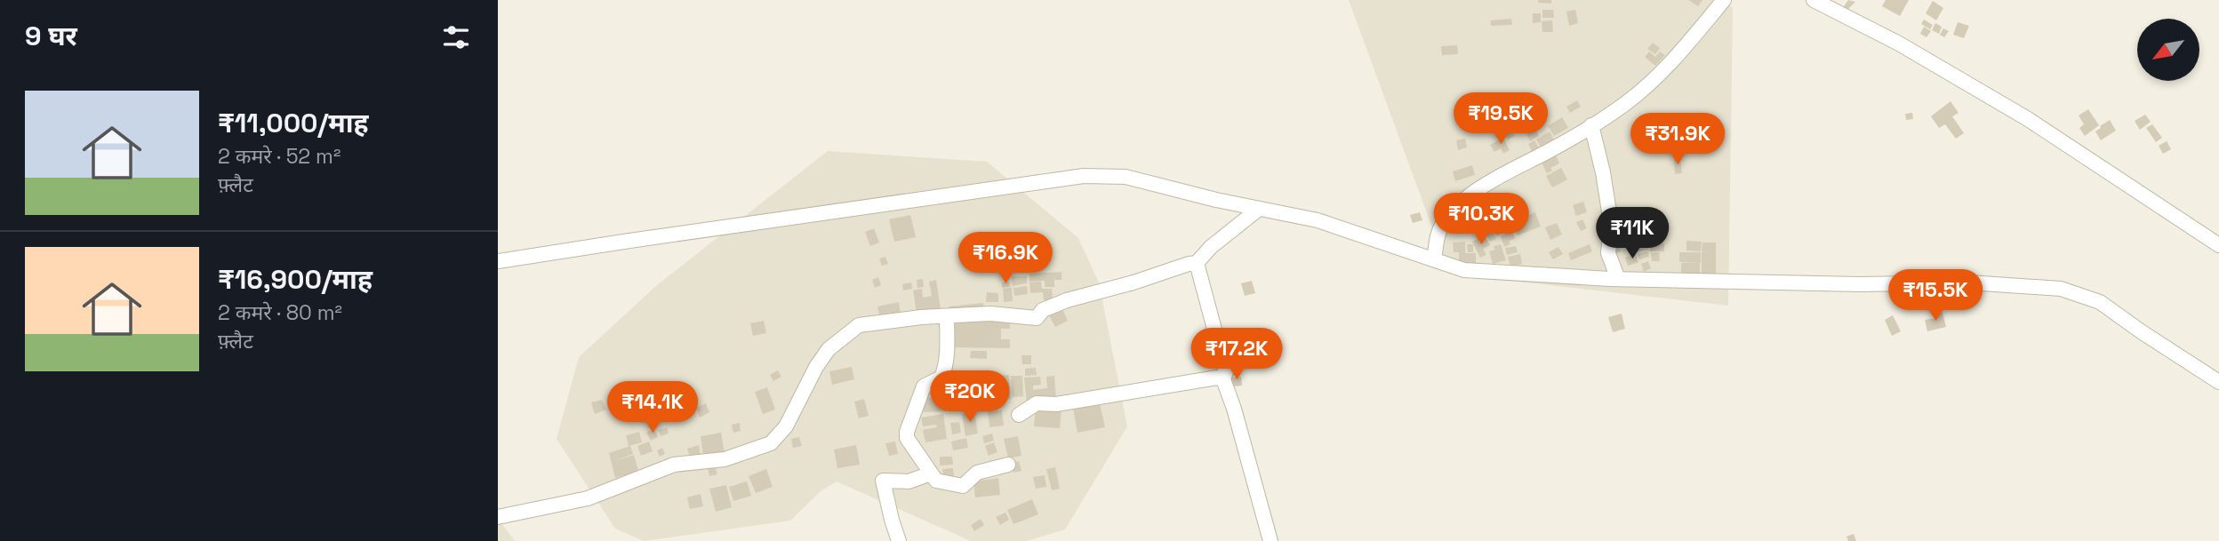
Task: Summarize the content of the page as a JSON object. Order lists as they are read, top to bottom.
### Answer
{
  "north": "bottom left",
  "page": {
    "heading": "9 घर",
    "list": [
      {
        "name": "₹11,000/माह",
        "note": "2 कमरे · 52 m² · फ़्लैट"
      },
      {
        "name": "₹16,900/माह",
        "note": "2 कमरे · 80 m² · फ़्लैट"
      }
    ],
    "price": [
      "₹19.5K",
      "₹31.9K",
      "₹10.3K",
      "₹11K",
      "₹16.9K",
      "₹15.5K",
      "₹17.2K",
      "₹20K",
      "₹14.1K"
    ]
  }
}
